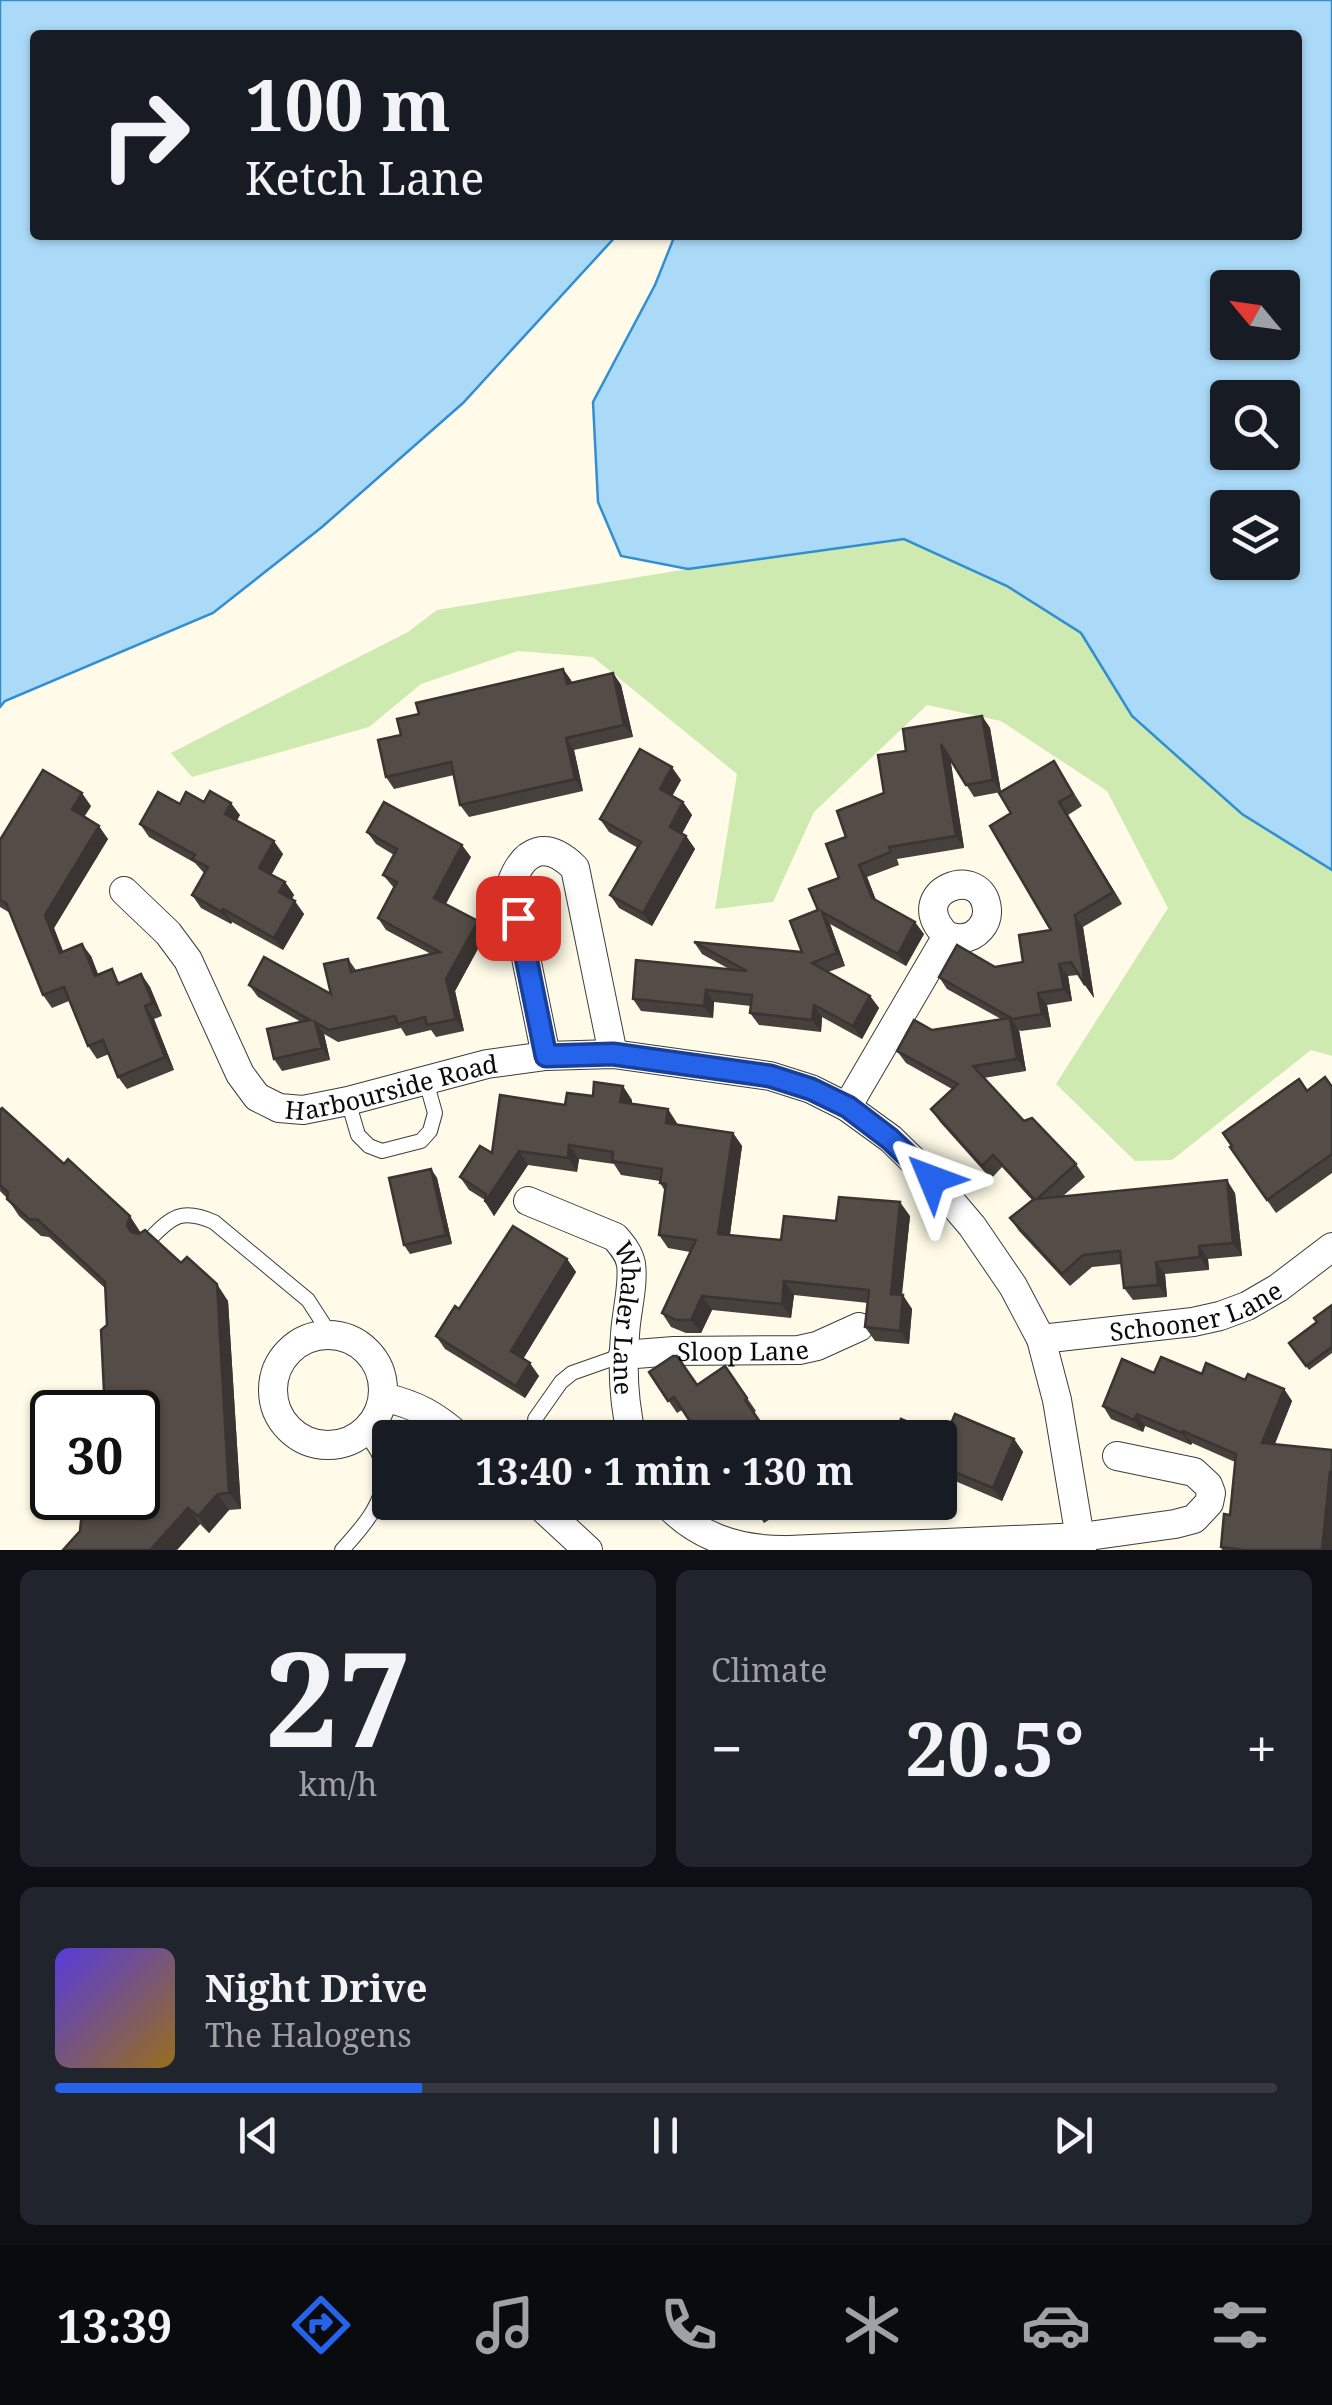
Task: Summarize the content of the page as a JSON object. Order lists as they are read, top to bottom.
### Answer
{
  "streets": {
    "street": [
      "Harbourside Road",
      "Schooner Lane",
      "Whaler Lane",
      "Sloop Lane"
    ]
  },
  "crossings": [
    ["Harbourside Road", "Schooner Lane"],
    ["Whaler Lane", "Sloop Lane"]
  ],
  "north": "top left",
  "page": {
    "turn": ["100 m", "Ketch Lane"],
    "limit": "30",
    "trip": "13:40 · 1 min · 130 m",
    "tile": [
      ["27", "km/h"],
      "Climate"
    ],
    "heat": ["−", "20.5°", "+"],
    "song": ["Night Drive", "The Halogens"],
    "tabs": "13:39"
  }
}
